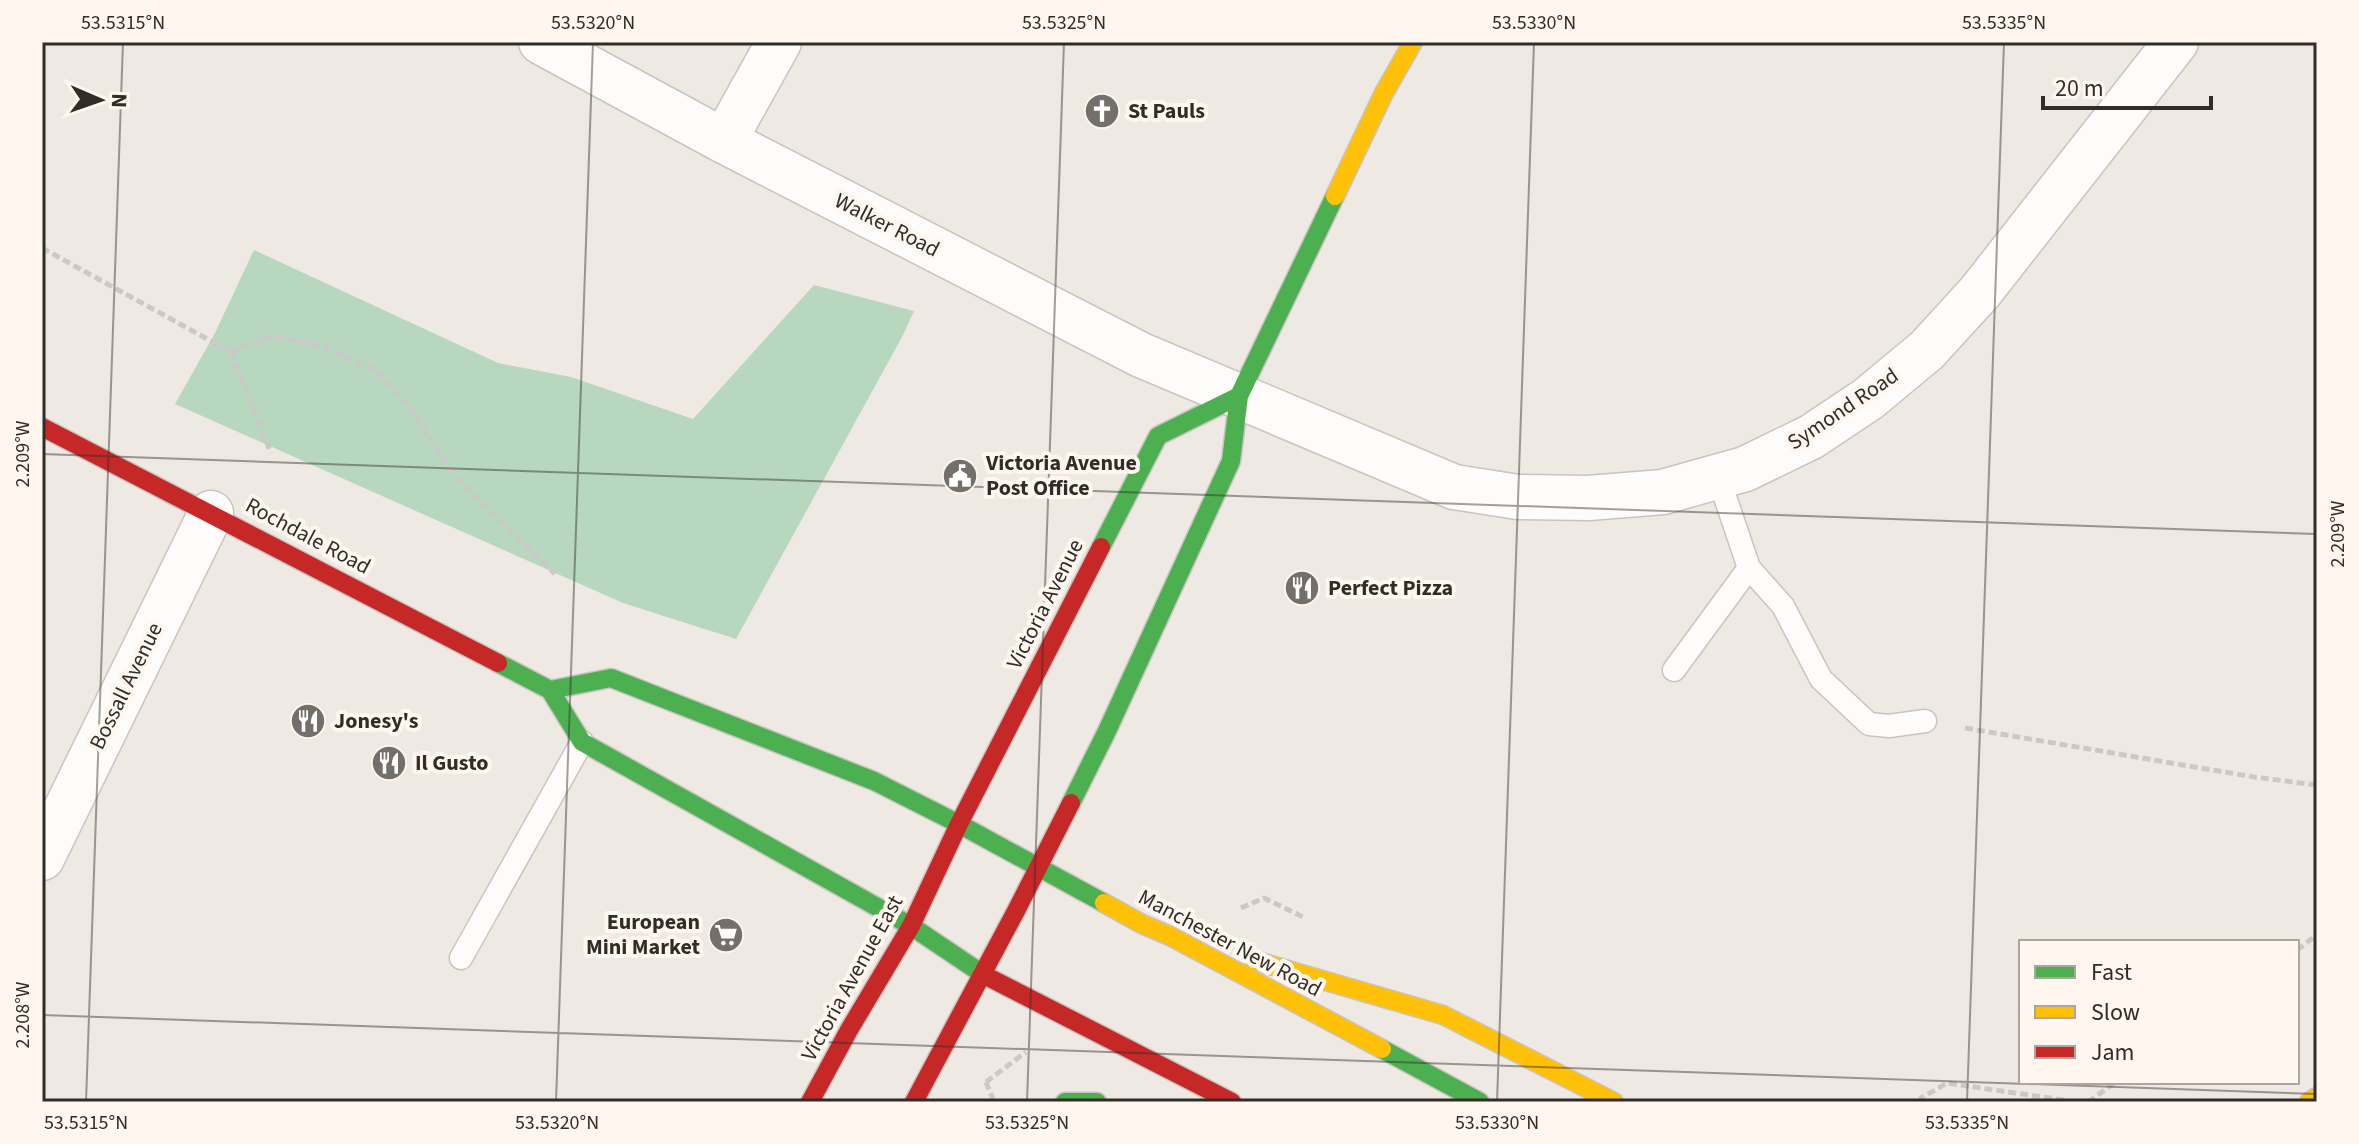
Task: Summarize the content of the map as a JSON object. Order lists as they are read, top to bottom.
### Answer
{
  "streets": {
    "main road": [
      "Rochdale Road",
      "Victoria Avenue",
      "Manchester New Road",
      "Victoria Avenue East"
    ],
    "street": ["Walker Road", "Symond Road", "Bossall Avenue"]
  },
  "crossings": [
    ["Walker Road", "Symond Road"],
    ["Walker Road", "Victoria Avenue"],
    ["Symond Road", "Victoria Avenue"],
    ["Rochdale Road", "Bossall Avenue"],
    ["Victoria Avenue", "Manchester New Road"],
    ["Victoria Avenue", "Victoria Avenue East"]
  ],
  "places": {
    "church": ["St Pauls"],
    "public building": ["Victoria Avenue Post Office"],
    "restaurant": ["Perfect Pizza", "Jonesy's", "Il Gusto"],
    "supermarket": ["European Mini Market"]
  },
  "legend": ["Fast", "Slow", "Jam"],
  "scale_bar": "20 m",
  "north": "right",
  "coordinates": [
    "53.5315°N",
    "53.5320°N",
    "53.5325°N",
    "53.5330°N",
    "53.5335°N",
    "2.209°W",
    "2.208°W"
  ]
}
